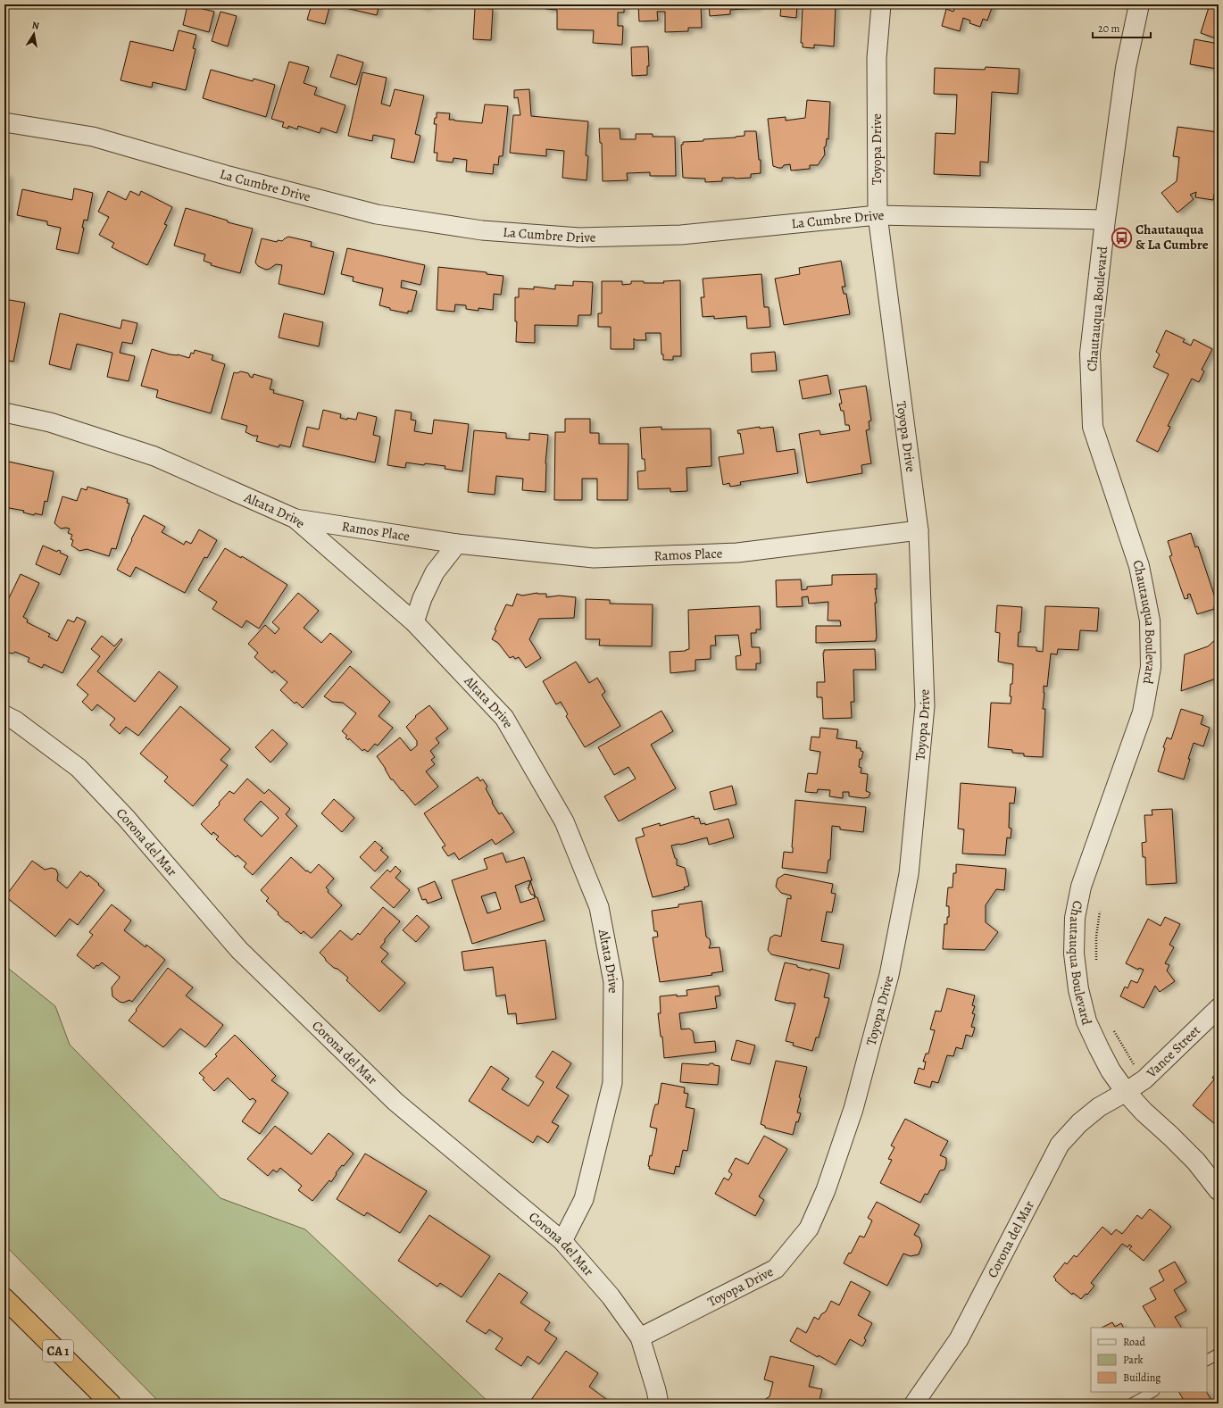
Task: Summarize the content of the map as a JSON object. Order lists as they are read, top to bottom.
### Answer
{
  "streets": {
    "highway": ["CA 1"],
    "street": [
      "Toyopa Drive",
      "La Cumbre Drive",
      "Chautauqua Boulevard",
      "Altata Drive",
      "Ramos Place",
      "Corona del Mar",
      "Vance Street"
    ]
  },
  "crossings": [
    ["Toyopa Drive", "La Cumbre Drive"],
    ["Toyopa Drive", "Ramos Place"],
    ["Toyopa Drive", "Corona del Mar"],
    ["La Cumbre Drive", "Chautauqua Boulevard"],
    ["Chautauqua Boulevard", "Corona del Mar"],
    ["Chautauqua Boulevard", "Vance Street"],
    ["Altata Drive", "Ramos Place"],
    ["Altata Drive", "Corona del Mar"],
    ["Corona del Mar", "Vance Street"]
  ],
  "places": {
    "bus stop": ["Chautauqua & La Cumbre"]
  },
  "legend": ["Road", "Park", "Building"],
  "scale_bar": "20 m",
  "north": "top"
}
